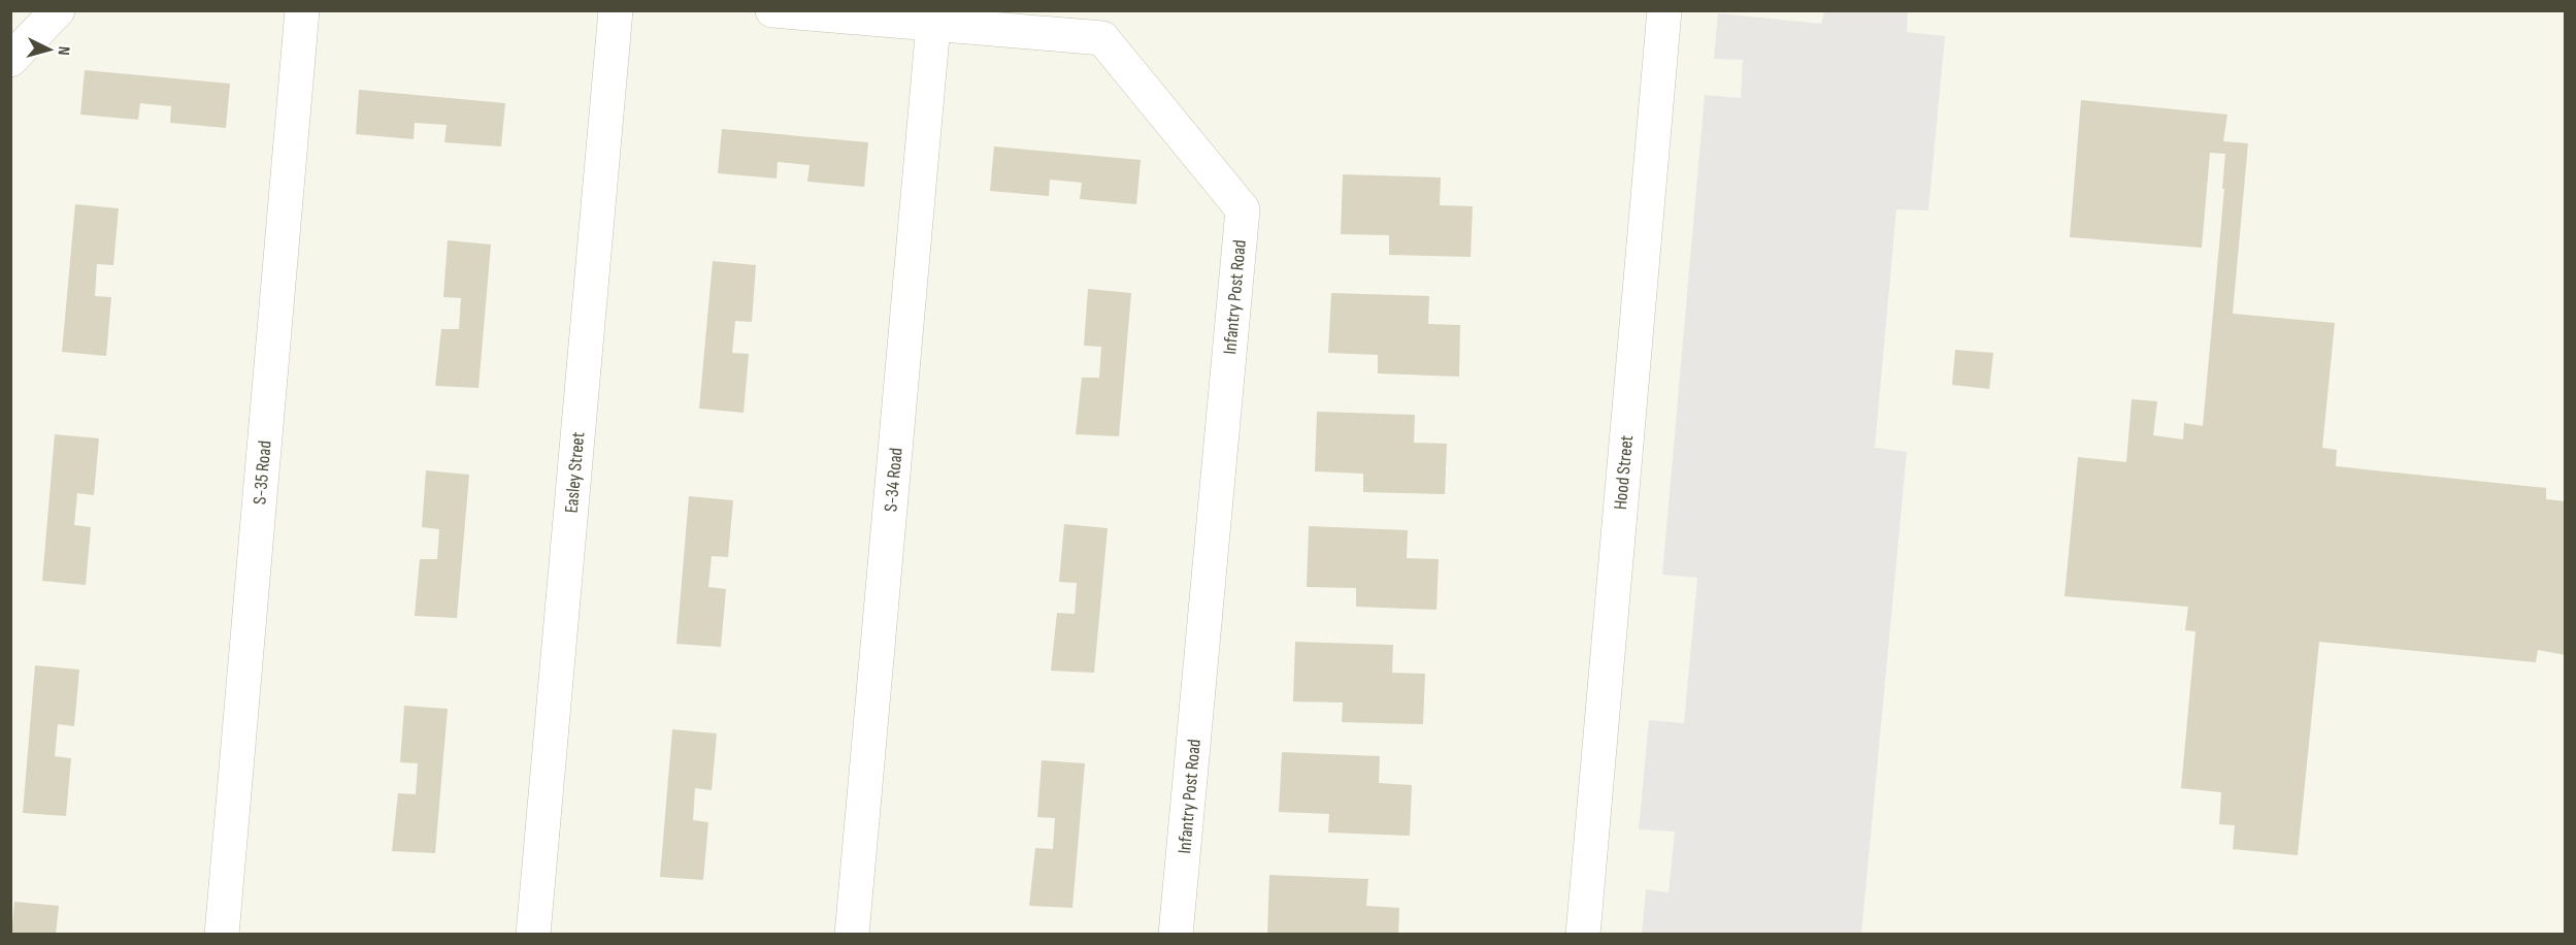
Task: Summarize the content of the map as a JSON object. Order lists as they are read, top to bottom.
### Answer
{
  "streets": {
    "street": [
      "Infantry Post Road",
      "S-35 Road",
      "Easley Street",
      "Hood Street",
      "S-34 Road"
    ]
  },
  "crossings": [
    ["Infantry Post Road", "S-34 Road"]
  ],
  "north": "right"
}
